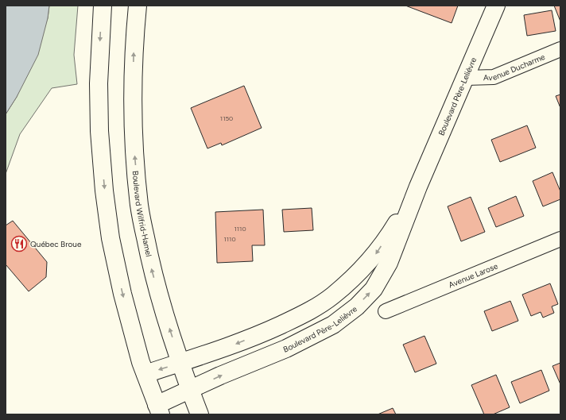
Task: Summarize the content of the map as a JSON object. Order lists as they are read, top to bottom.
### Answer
{
  "streets": {
    "main road": ["Boulevard Père-Lelièvre", "Boulevard Wilfrid-Hamel"],
    "street": ["Avenue Ducharme", "Avenue Larose"]
  },
  "crossings": [
    ["Avenue Ducharme", "Boulevard Père-Lelièvre"],
    ["Boulevard Père-Lelièvre", "Boulevard Wilfrid-Hamel"]
  ],
  "places": {
    "restaurant": ["Québec Broue"]
  },
  "house_numbers": ["1150", "1110", "1110"]
}
